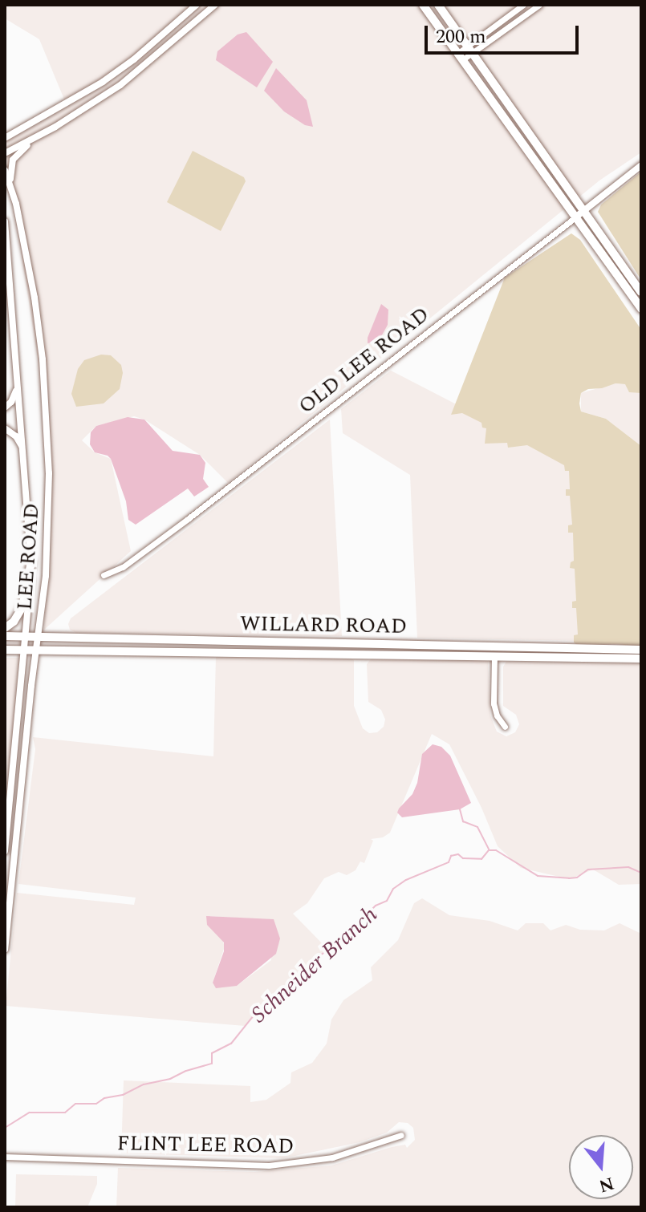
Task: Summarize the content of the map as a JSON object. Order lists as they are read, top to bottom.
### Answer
{
  "streets": {
    "main road": ["WILLARD ROAD"],
    "street": ["OLD LEE ROAD", "LEE ROAD", "FLINT LEE ROAD"]
  },
  "crossings": [
    ["LEE ROAD", "WILLARD ROAD"]
  ],
  "water": ["Schneider Branch"],
  "scale_bar": "200 m",
  "north": "bottom"
}
